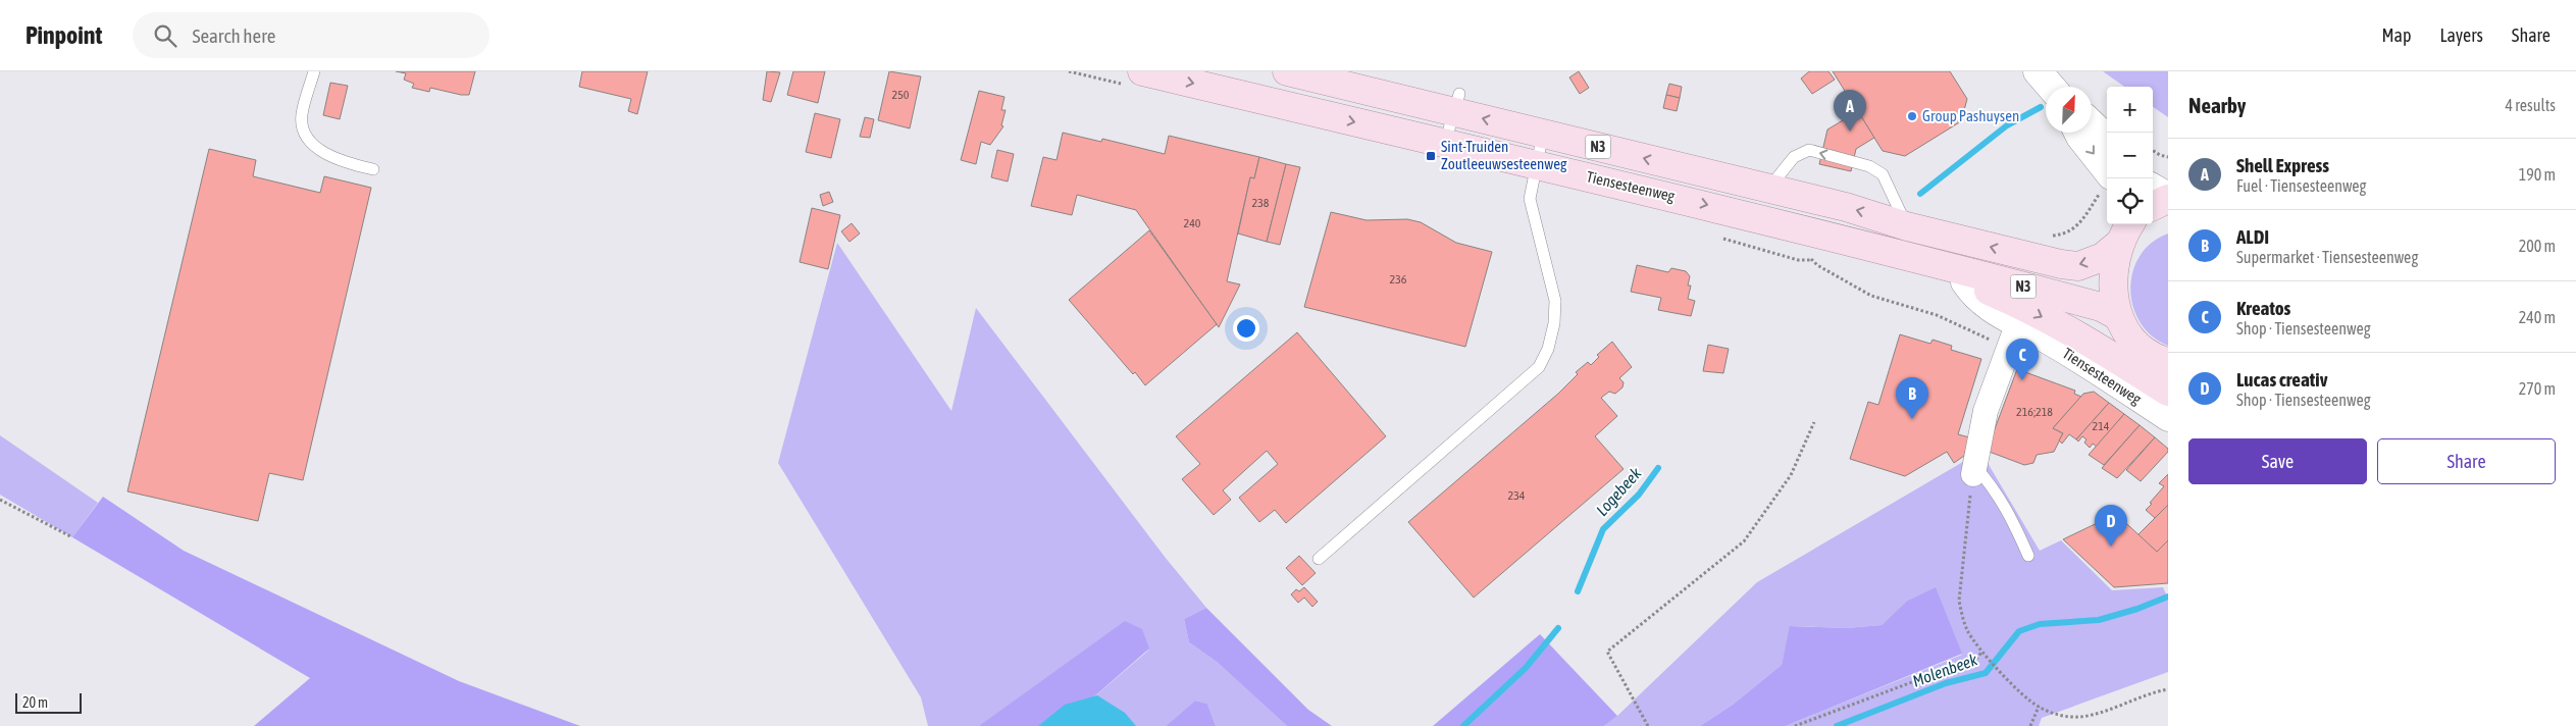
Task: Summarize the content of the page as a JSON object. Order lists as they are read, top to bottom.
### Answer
{
  "streets": {
    "main road": ["N3", "Tiensesteenweg"]
  },
  "crossings": [
    ["N3", "Tiensesteenweg"]
  ],
  "water": ["Logebeek", "Molenbeek"],
  "places": {
    "other": ["Group Pashuysen"],
    "transit": ["Sint-Truiden Zoutleeuwsesteenweg"]
  },
  "house_numbers": [
    "250",
    "238",
    "240",
    "236",
    "216;218",
    "214",
    "234"
  ],
  "scale_bar": "20 m",
  "north": "top right",
  "page": {
    "header": "Pinpoint",
    "search": "Search here",
    "nav": ["Map", "Layers", "Share"],
    "heading": ["Nearby", "4 results"],
    "map_buttons": ["+", "−"],
    "pins": [
      "A",
      "C",
      "B",
      "D"
    ],
    "list": [
      {
        "mark": "A",
        "name": "Shell Express",
        "note": "Fuel · Tiensesteenweg",
        "value": "190 m"
      },
      {
        "mark": "B",
        "name": "ALDI",
        "note": "Supermarket · Tiensesteenweg",
        "value": "200 m"
      },
      {
        "mark": "C",
        "name": "Kreatos",
        "note": "Shop · Tiensesteenweg",
        "value": "240 m"
      },
      {
        "mark": "D",
        "name": "Lucas creativ",
        "note": "Shop · Tiensesteenweg",
        "value": "270 m"
      }
    ],
    "buttons": ["Save", "Share"],
    "scale": "20 m"
  }
}
